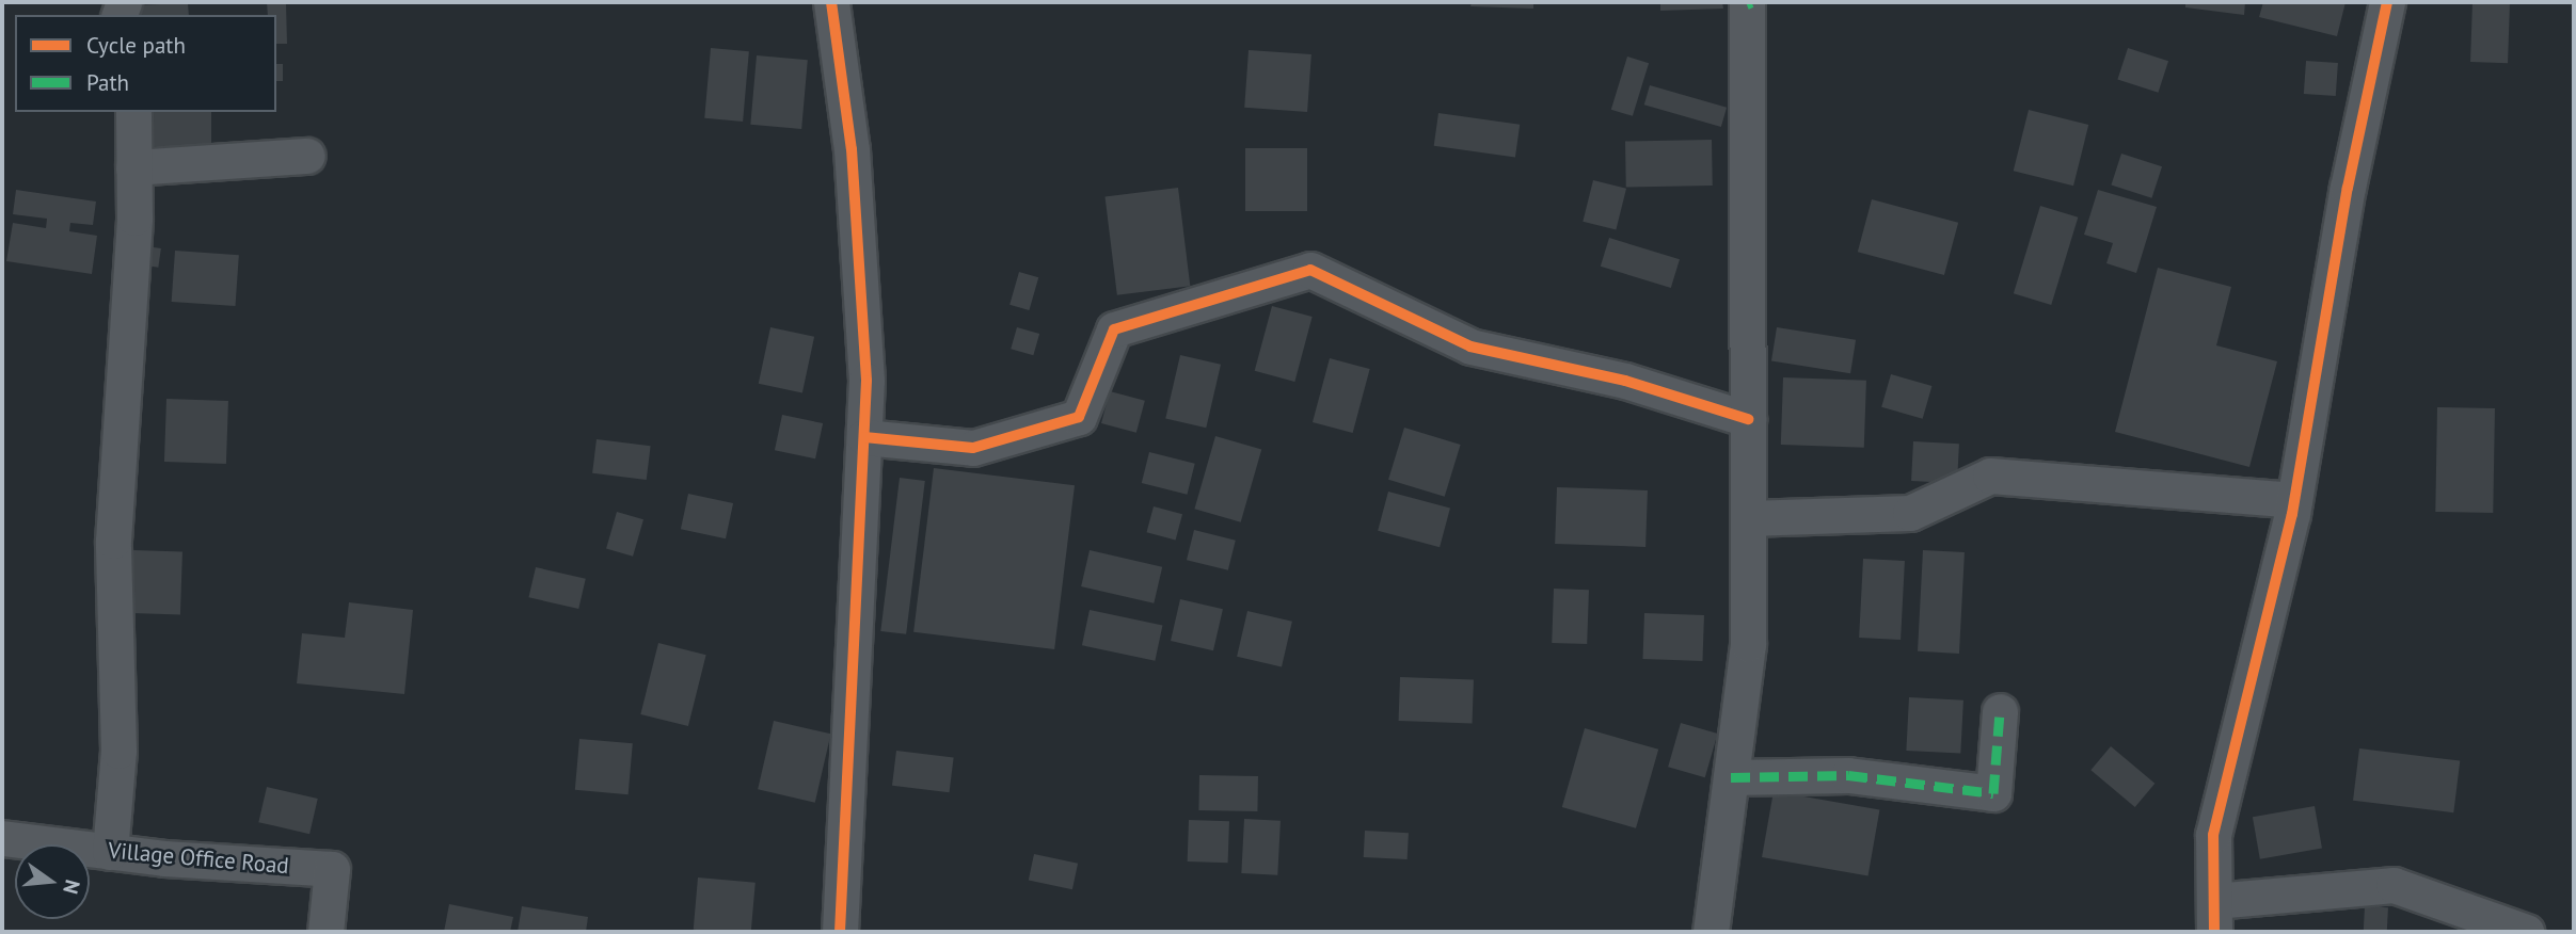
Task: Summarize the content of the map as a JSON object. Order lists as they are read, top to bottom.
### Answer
{
  "streets": {
    "street": ["Village Office Road"]
  },
  "legend": ["Cycle path", "Path"],
  "north": "right"
}
